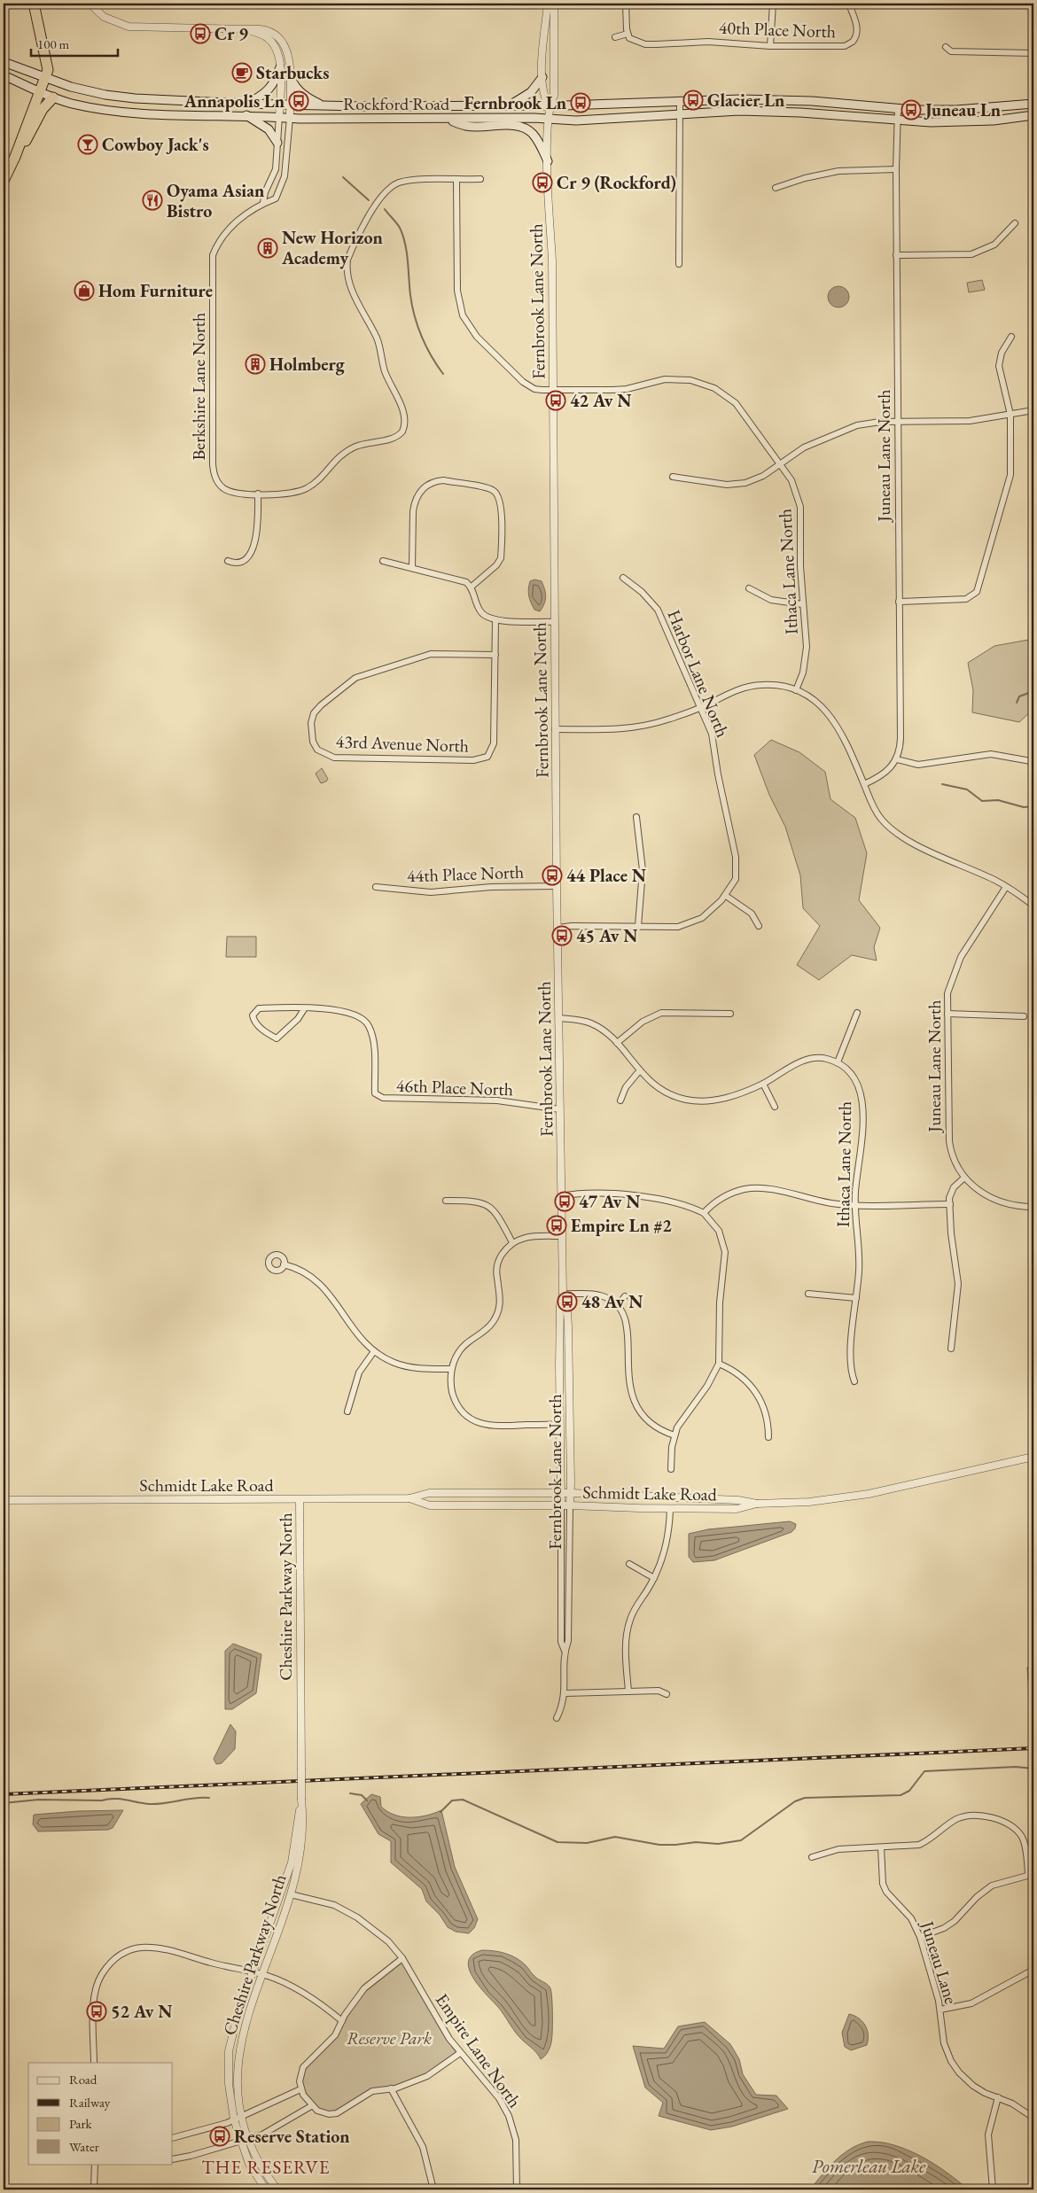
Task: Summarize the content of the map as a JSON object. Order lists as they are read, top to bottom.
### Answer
{
  "streets": {
    "main road": ["Rockford Road"],
    "street": [
      "40th Place North",
      "Fernbrook Lane North",
      "Berkshire Lane North",
      "Juneau Lane North",
      "Ithaca Lane North",
      "Harbor Lane North",
      "43rd Avenue North",
      "44th Place North",
      "46th Place North",
      "Schmidt Lake Road",
      "Cheshire Parkway North",
      "Juneau Lane",
      "Empire Lane North"
    ]
  },
  "crossings": [
    ["Rockford Road", "Fernbrook Lane North"],
    ["Rockford Road", "Berkshire Lane North"],
    ["Rockford Road", "Juneau Lane North"],
    ["Fernbrook Lane North", "Ithaca Lane North"],
    ["Fernbrook Lane North", "44th Place North"],
    ["Fernbrook Lane North", "46th Place North"],
    ["Fernbrook Lane North", "Schmidt Lake Road"],
    ["Schmidt Lake Road", "Cheshire Parkway North"],
    ["Cheshire Parkway North", "Empire Lane North"]
  ],
  "districts": ["THE RESERVE"],
  "water": ["Pomerleau Lake"],
  "parks": ["Reserve Park"],
  "places": {
    "bus stop": [
      "Cr 9",
      "Glacier Ln",
      "Annapolis Ln",
      "Fernbrook Ln",
      "Juneau Ln",
      "Cr 9 (Rockford)",
      "42 Av N",
      "44 Place N",
      "45 Av N",
      "47 Av N",
      "Empire Ln #2",
      "48 Av N",
      "52 Av N",
      "Reserve Station"
    ],
    "cafe": ["Starbucks"],
    "bar": ["Cowboy Jack's"],
    "restaurant": ["Oyama Asian Bistro"],
    "building": ["New Horizon Academy", "Holmberg"],
    "shop": ["Hom Furniture"]
  },
  "legend": [
    "Road",
    "Railway",
    "Park",
    "Water"
  ],
  "scale_bar": "100 m"
}
